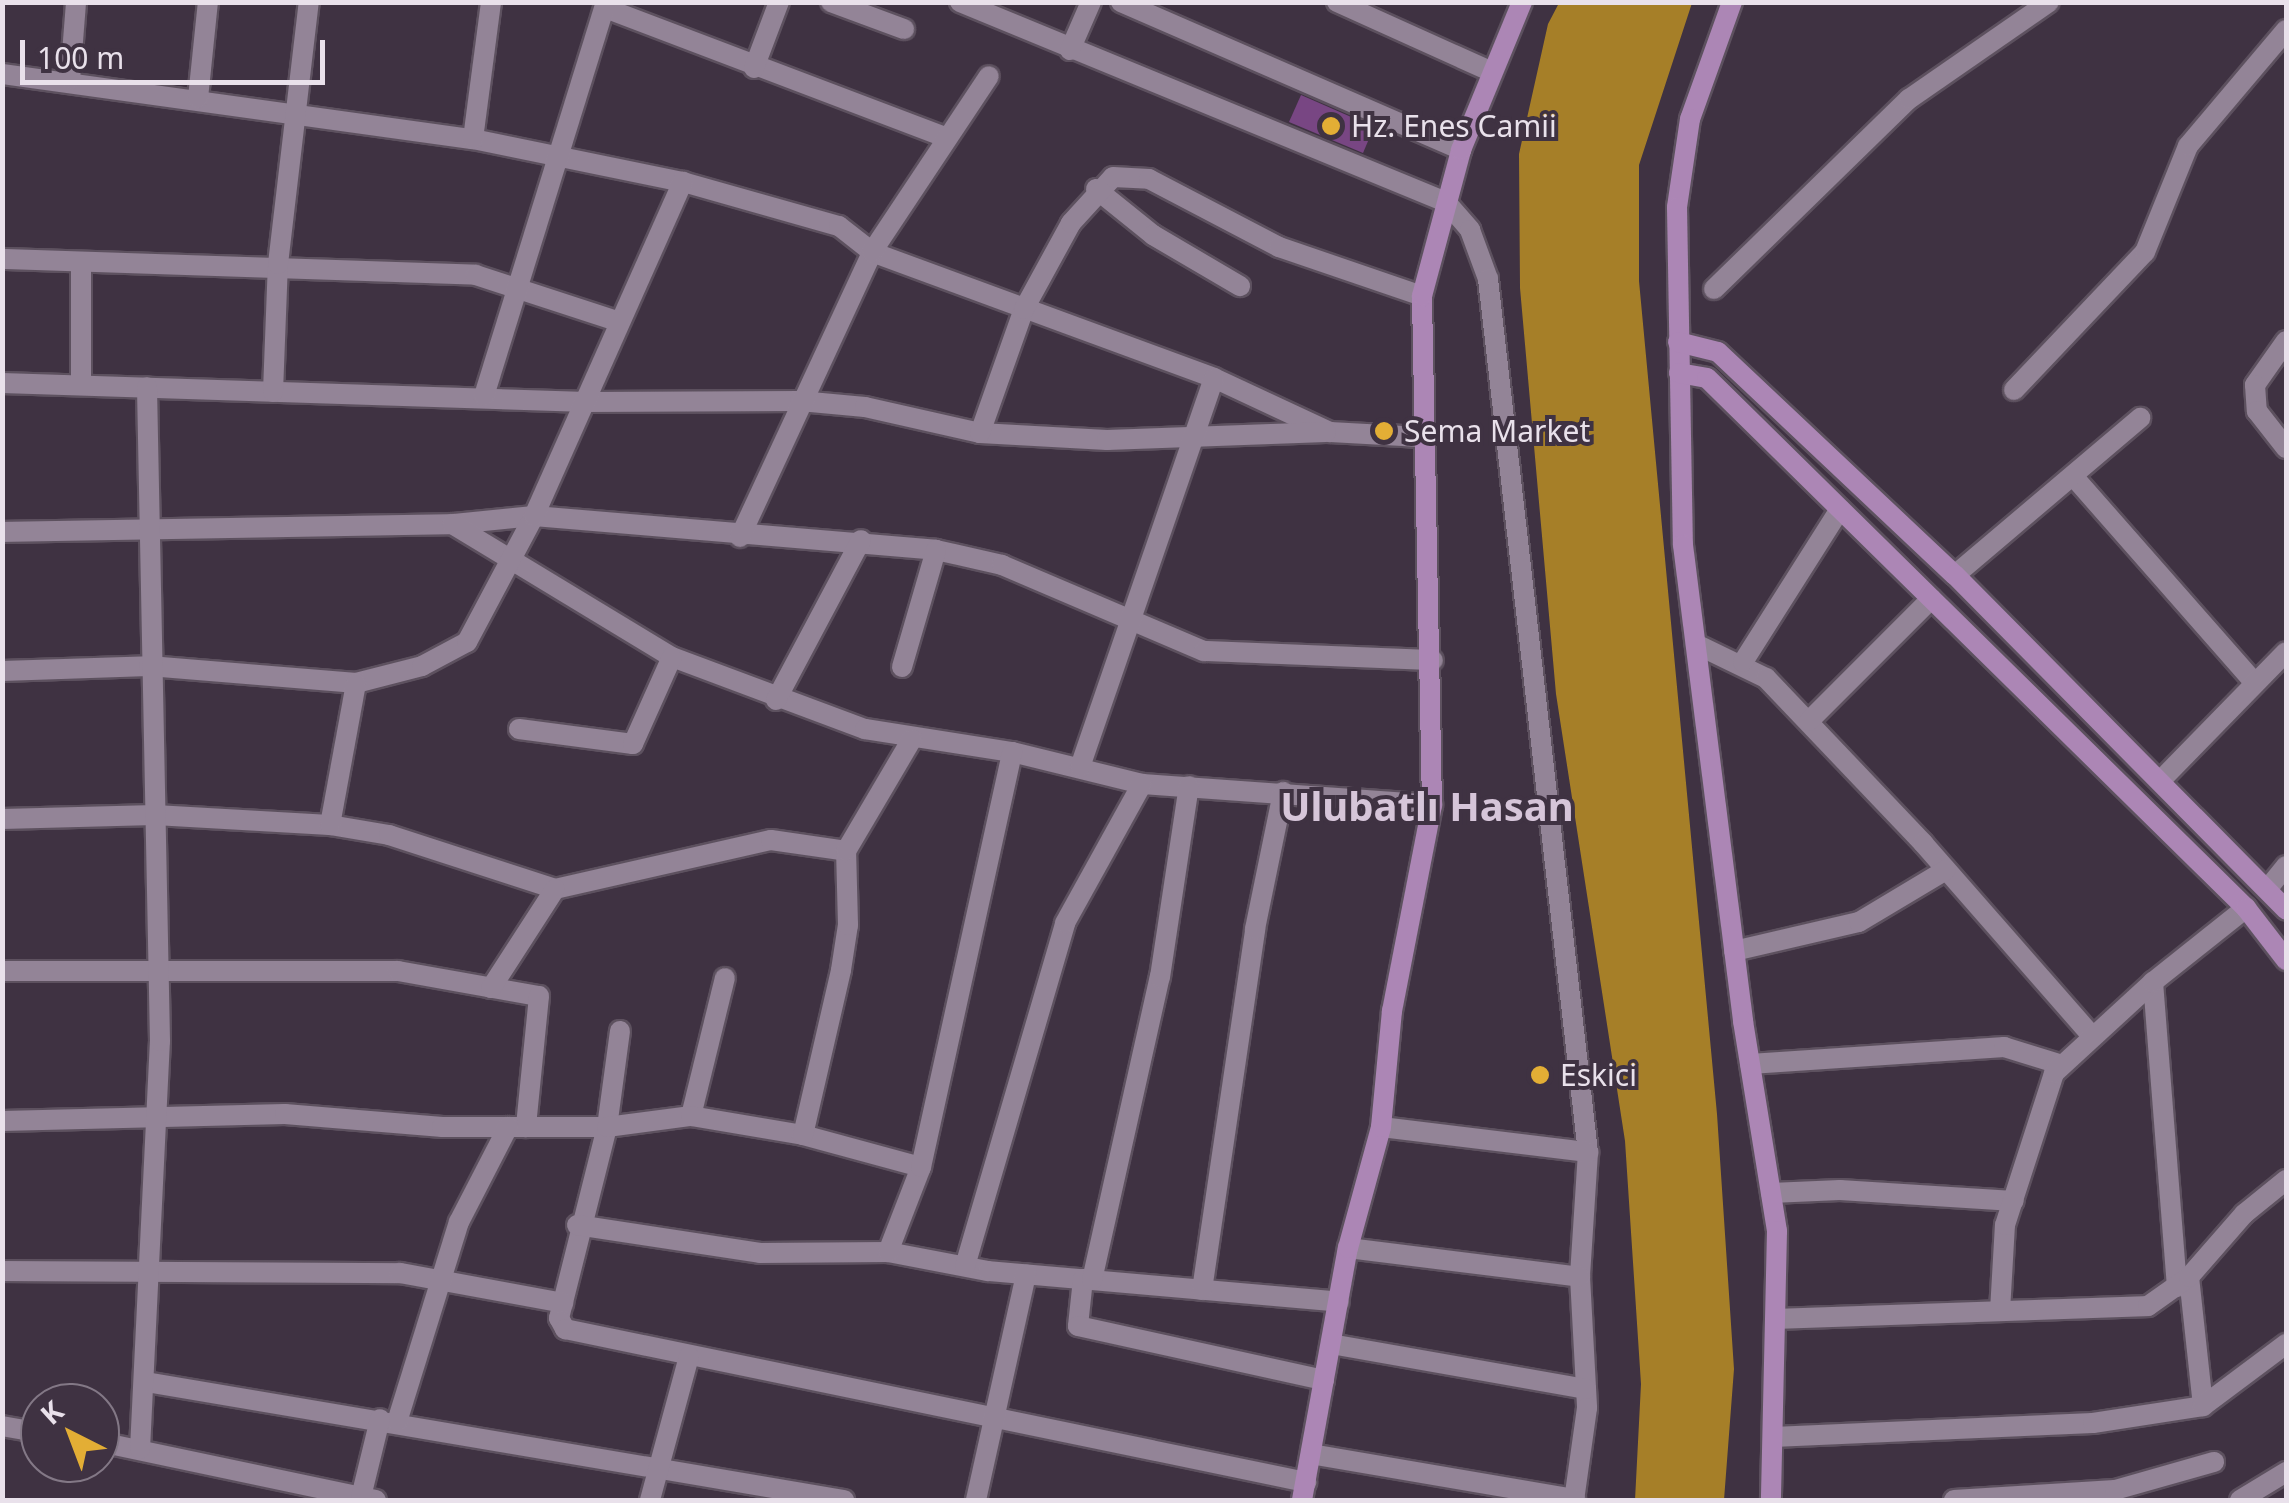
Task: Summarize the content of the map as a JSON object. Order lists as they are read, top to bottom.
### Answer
{
  "districts": ["Ulubatlı Hasan"],
  "places": ["Hz. Enes Camii", "Sema Market", "Eskici"],
  "scale_bar": "100 m",
  "north": "top left"
}
